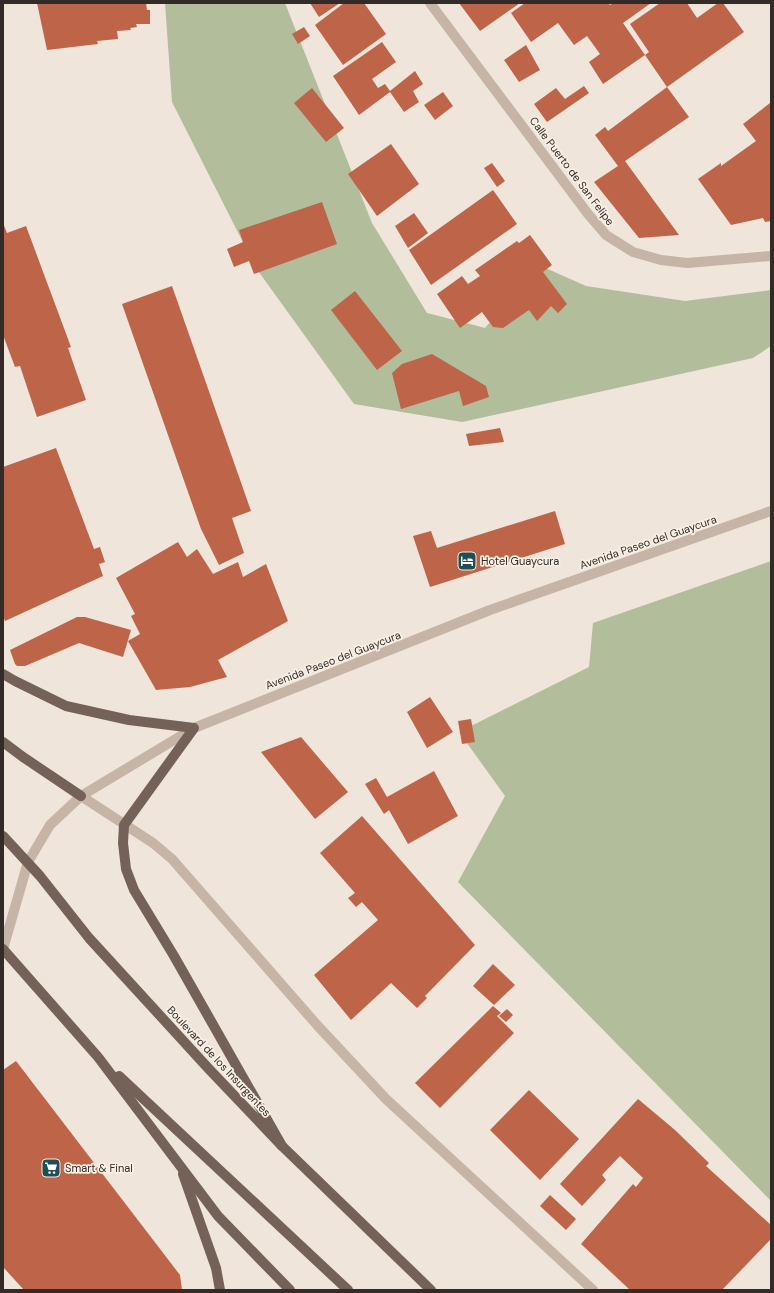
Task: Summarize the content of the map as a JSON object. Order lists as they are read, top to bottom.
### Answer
{
  "streets": {
    "main road": ["Boulevard de los Insurgentes"],
    "street": ["Calle Puerto de San Felipe", "Avenida Paseo del Guaycura"]
  },
  "crossings": [
    ["Avenida Paseo del Guaycura", "Boulevard de los Insurgentes"]
  ],
  "places": {
    "hotel": ["Hotel Guaycura"],
    "supermarket": ["Smart & Final"]
  }
}
